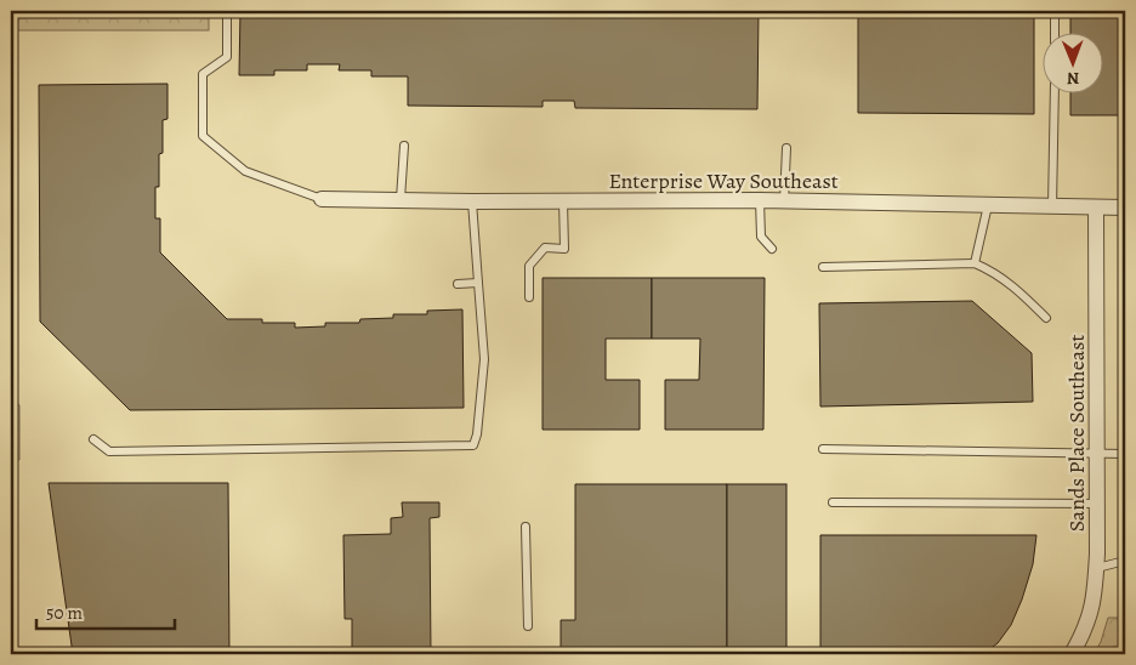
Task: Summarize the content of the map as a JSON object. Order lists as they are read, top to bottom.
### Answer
{
  "streets": {
    "street": ["Enterprise Way Southeast", "Sands Place Southeast"]
  },
  "crossings": [
    ["Enterprise Way Southeast", "Sands Place Southeast"]
  ],
  "scale_bar": "50 m",
  "north": "bottom"
}
